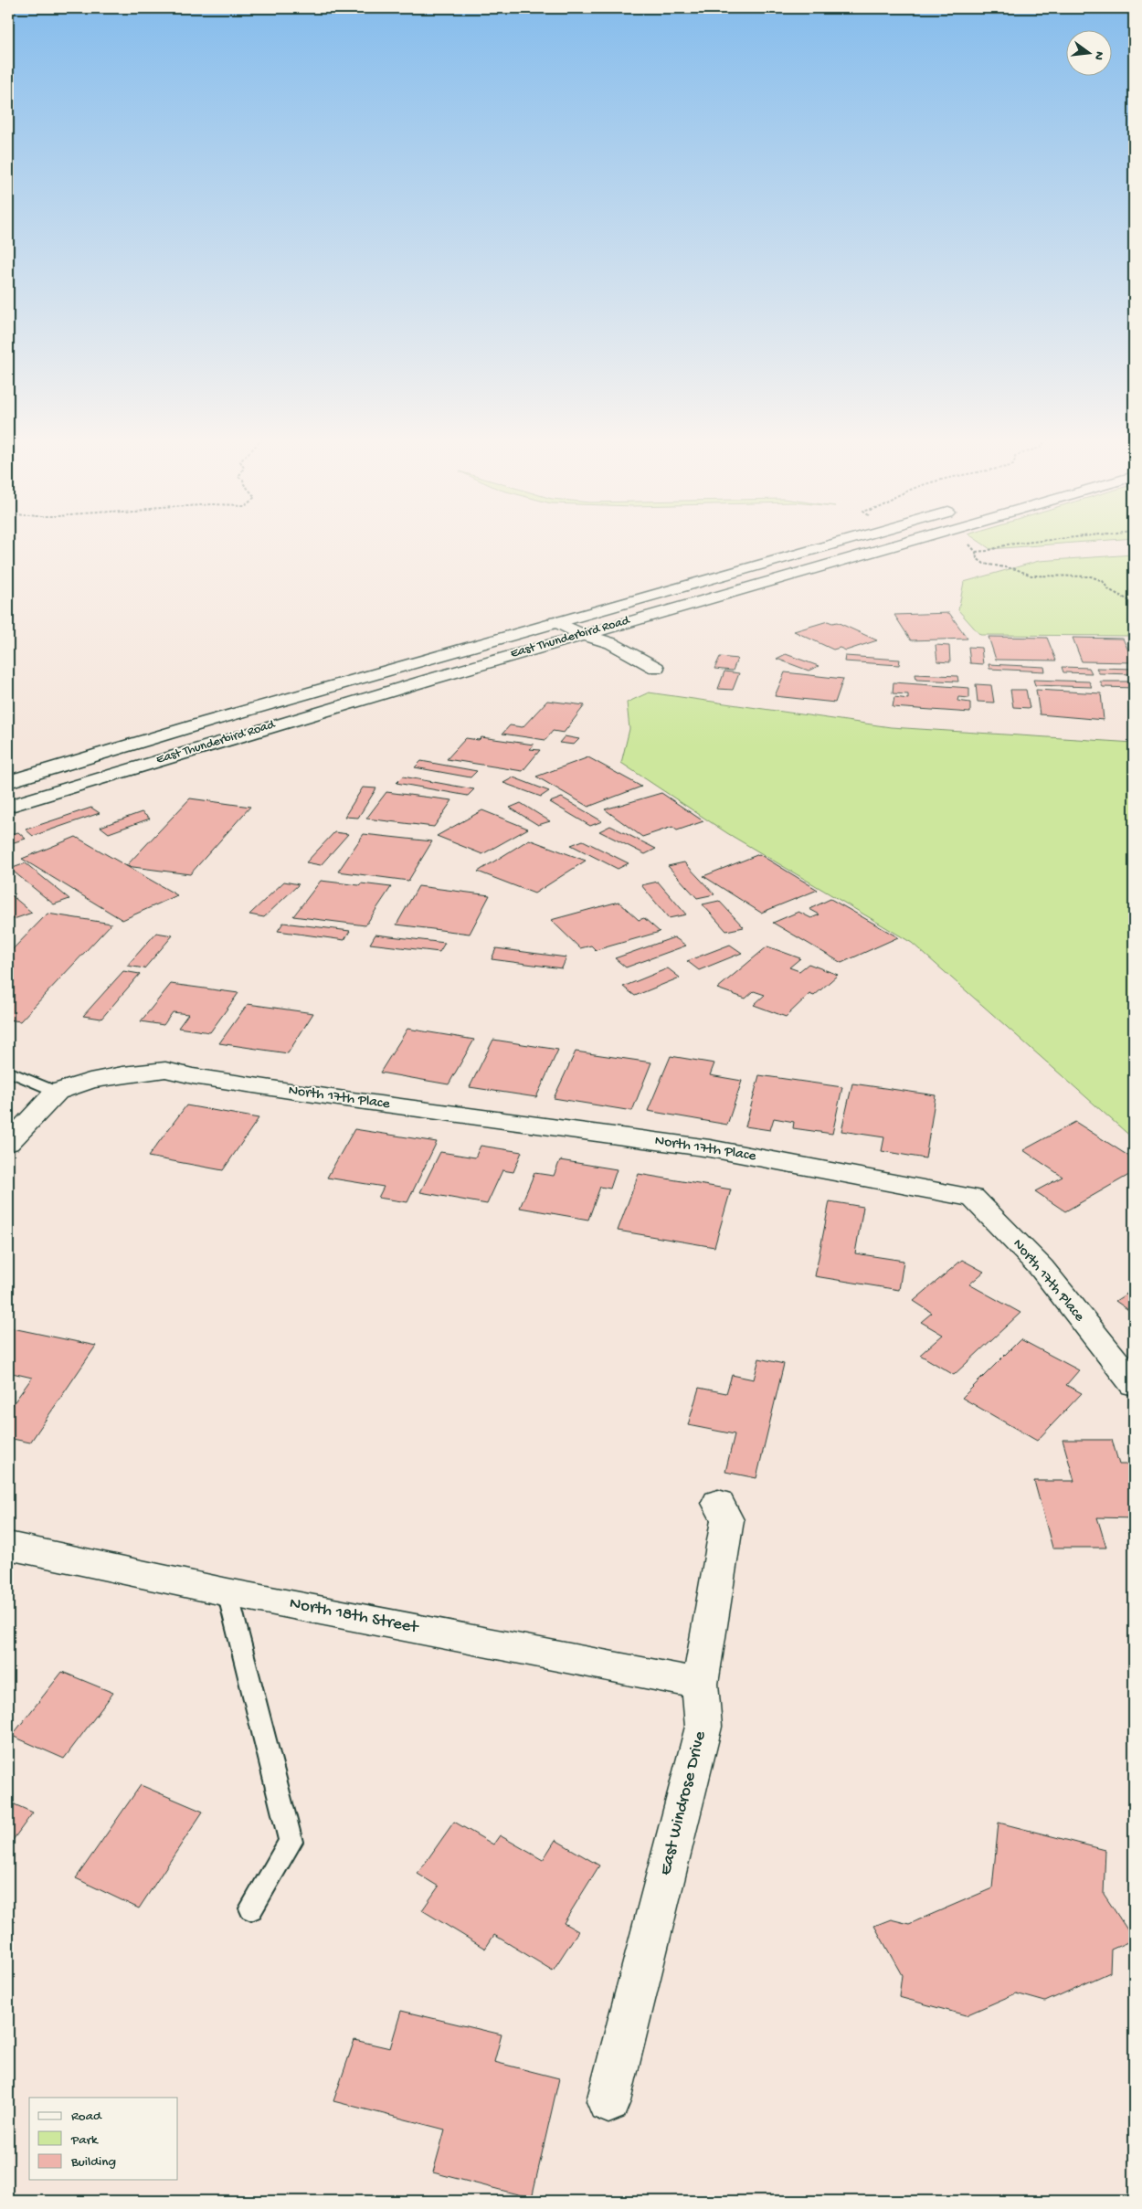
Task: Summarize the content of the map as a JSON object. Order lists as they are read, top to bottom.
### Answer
{
  "streets": {
    "main road": [
      "East Thunderbird Road",
      "North 17th Place",
      "North 18th Street",
      "East Windrose Drive"
    ]
  },
  "crossings": [
    ["North 18th Street", "East Windrose Drive"]
  ],
  "legend": ["Road", "Park", "Building"],
  "north": "right"
}
